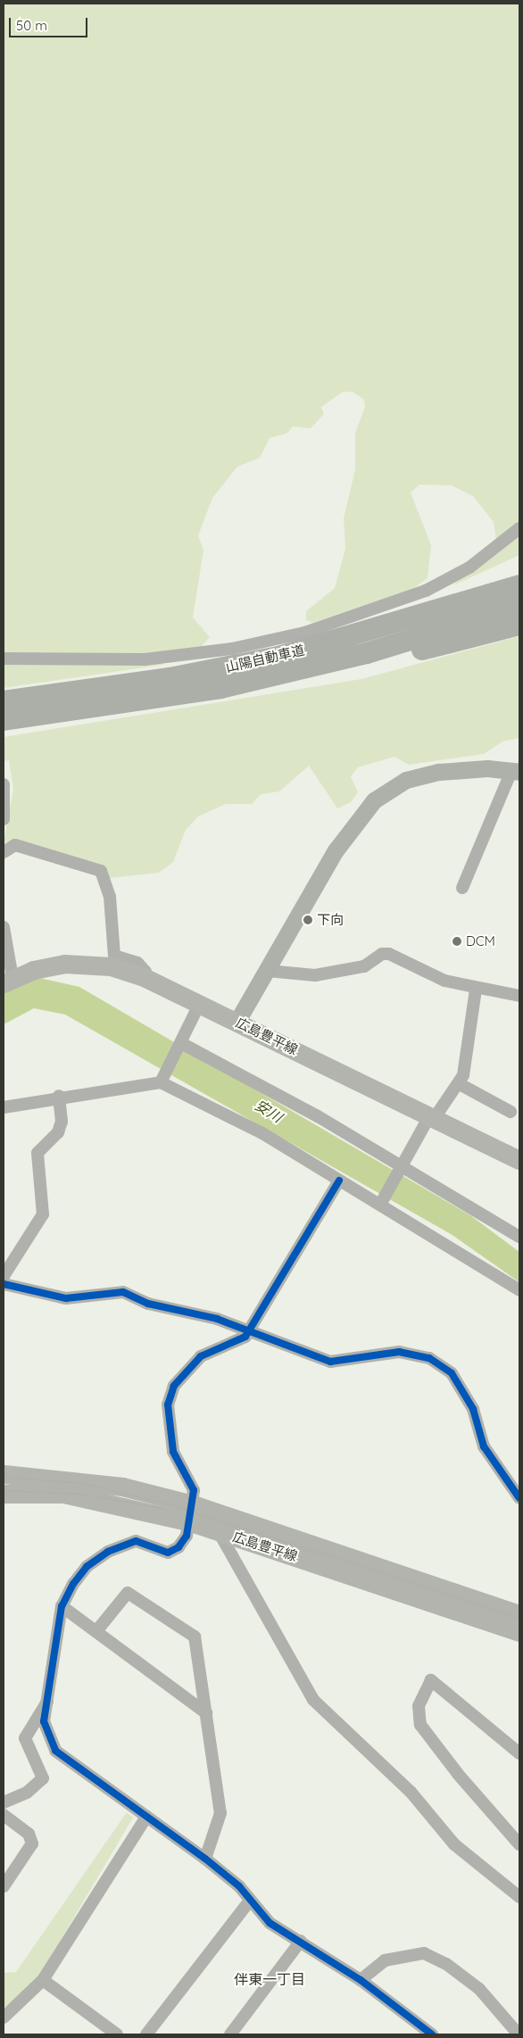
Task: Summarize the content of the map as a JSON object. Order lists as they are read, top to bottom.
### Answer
{
  "streets": {
    "highway": ["山陽自動車道"],
    "main road": ["広島豊平線"]
  },
  "districts": ["伴東一丁目"],
  "water": ["安川"],
  "places": ["下向", "DCM"],
  "scale_bar": "50 m"
}
